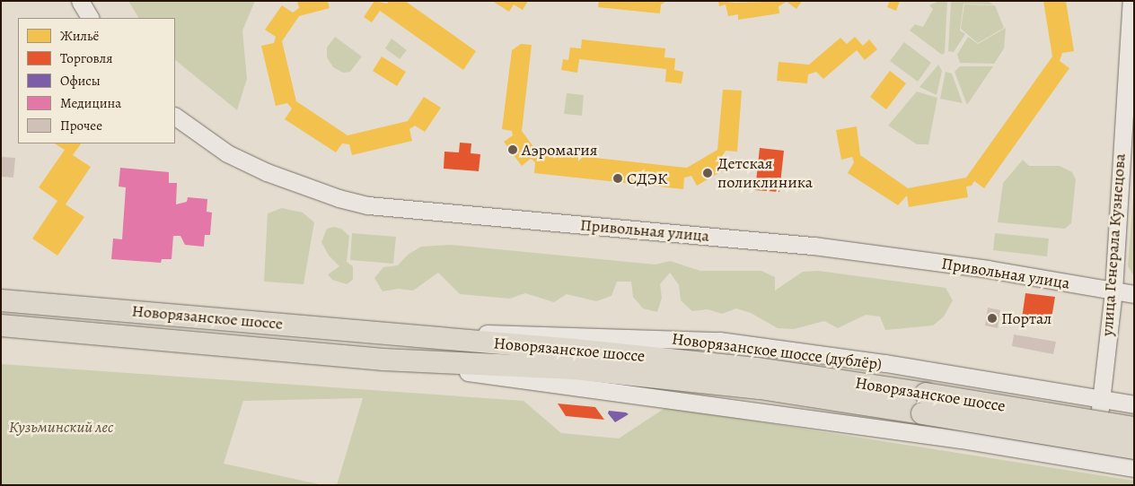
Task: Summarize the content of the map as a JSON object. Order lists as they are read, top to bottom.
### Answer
{
  "streets": {
    "highway": ["Новорязанское шоссе"],
    "main road": ["Привольная улица", "улица Генерала Кузнецова", "Новорязанское шоссе (дублёр)"]
  },
  "crossings": [
    ["Привольная улица", "улица Генерала Кузнецова"],
    ["улица Генерала Кузнецова", "Новорязанское шоссе (дублёр)"],
    ["Новорязанское шоссе", "Новорязанское шоссе (дублёр)"]
  ],
  "parks": ["Кузьминский лес"],
  "places": [
    "Аэромагия",
    "Детская поликлиника",
    "СДЭК",
    "Портал"
  ],
  "legend": [
    "Жильё",
    "Торговля",
    "Офисы",
    "Медицина",
    "Прочее"
  ]
}
